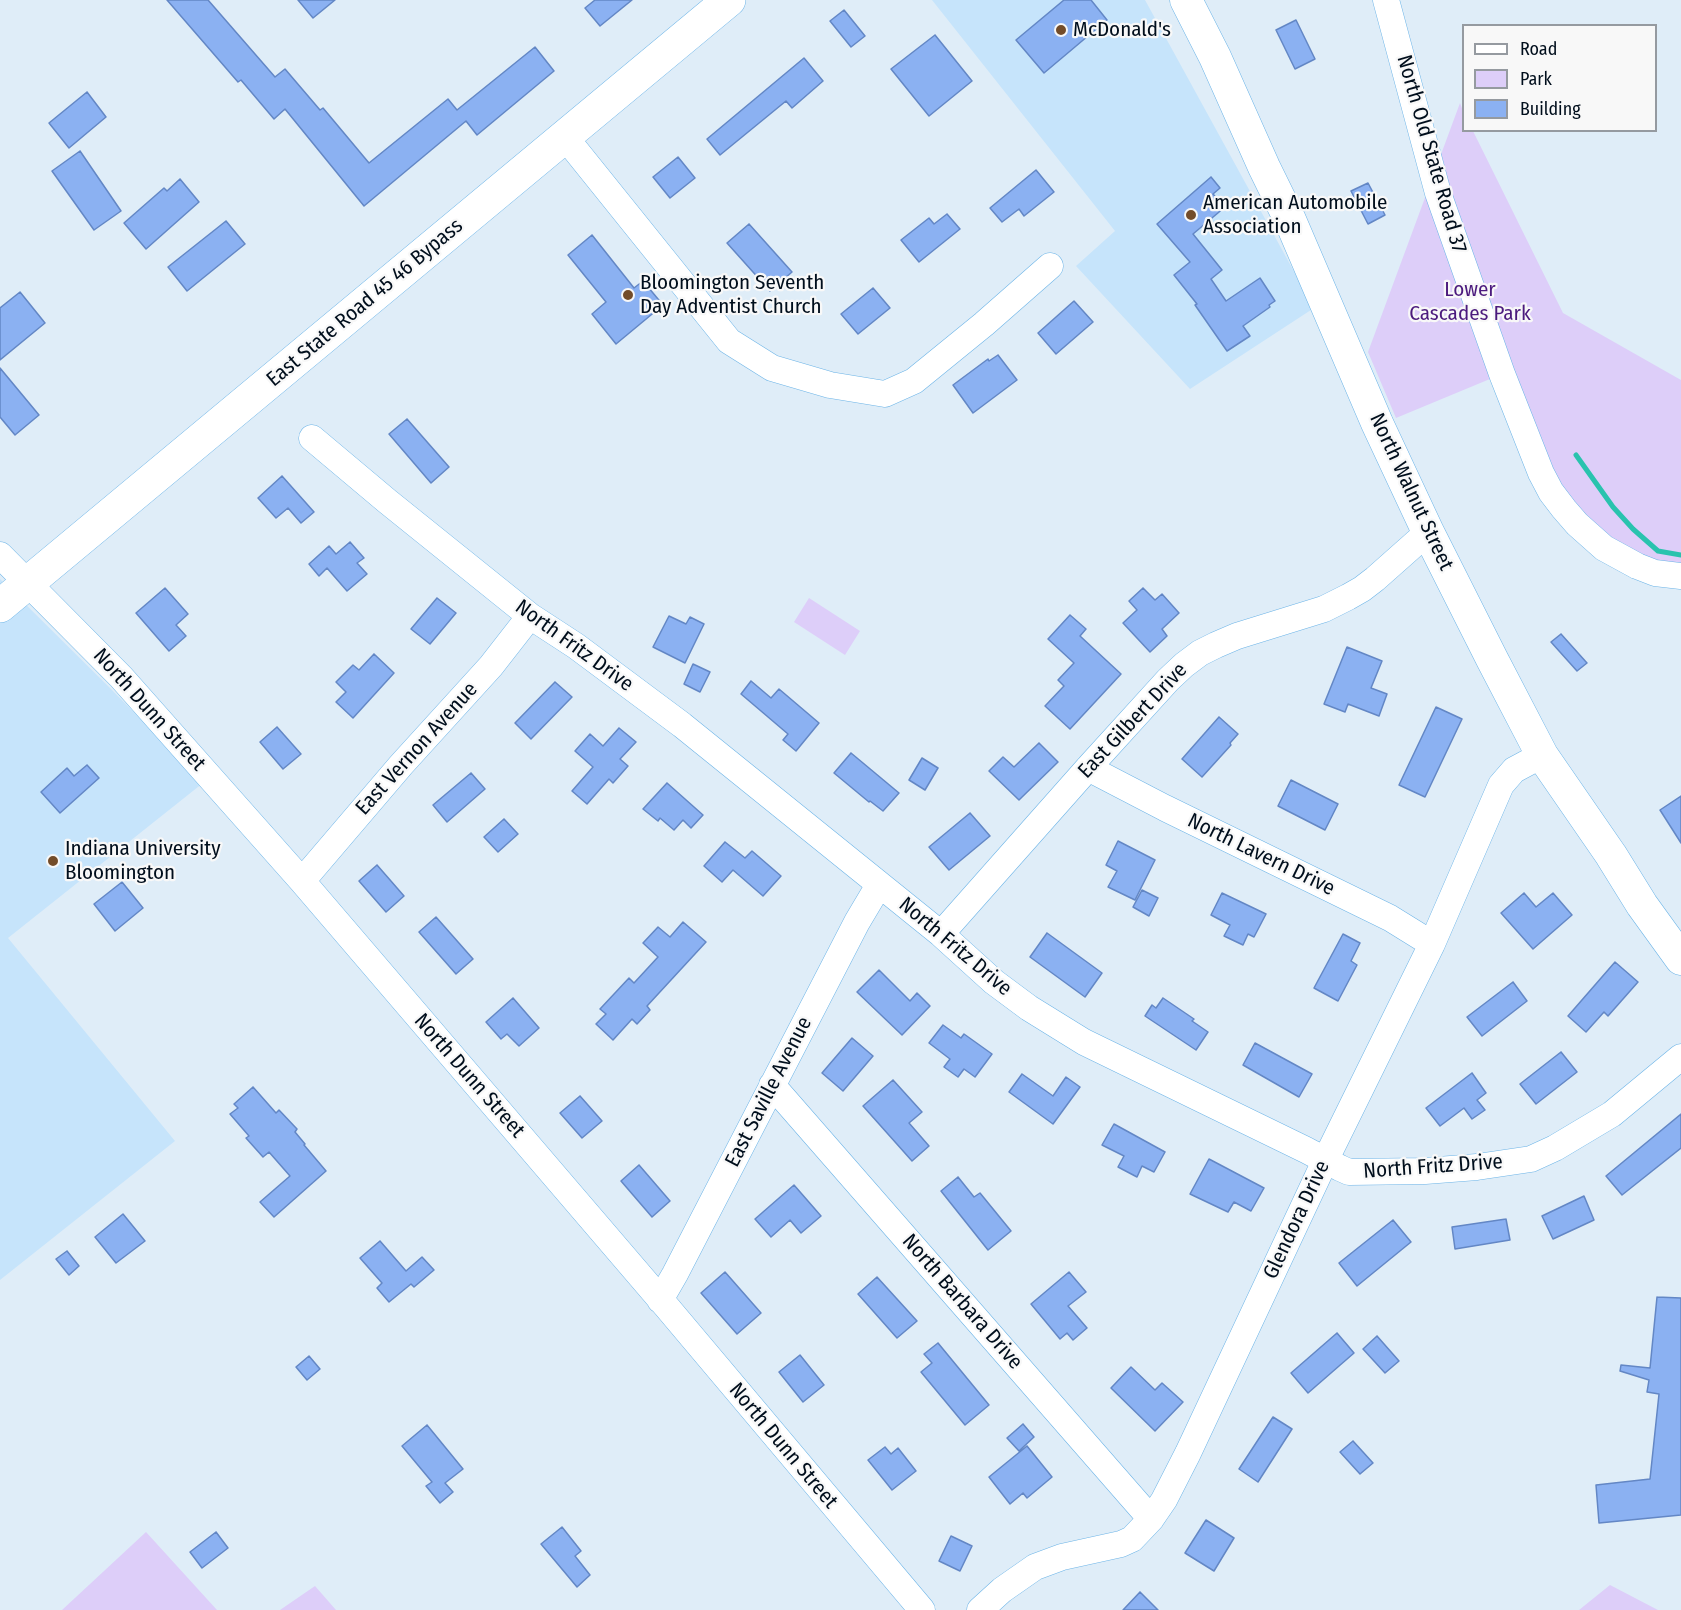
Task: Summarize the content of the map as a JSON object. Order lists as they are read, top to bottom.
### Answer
{
  "streets": {
    "highway": ["East State Road 45 46 Bypass"],
    "main road": ["North Walnut Street"],
    "street": [
      "North Old State Road 37",
      "North Fritz Drive",
      "North Dunn Street",
      "East Gilbert Drive",
      "East Vernon Avenue",
      "North Lavern Drive",
      "East Saville Avenue",
      "Glendora Drive",
      "North Barbara Drive"
    ]
  },
  "crossings": [
    ["East State Road 45 46 Bypass", "North Dunn Street"],
    ["North Walnut Street", "East Gilbert Drive"],
    ["North Walnut Street", "Glendora Drive"],
    ["North Fritz Drive", "East Gilbert Drive"],
    ["North Fritz Drive", "East Vernon Avenue"],
    ["North Fritz Drive", "East Saville Avenue"],
    ["North Fritz Drive", "Glendora Drive"],
    ["North Dunn Street", "East Vernon Avenue"],
    ["North Dunn Street", "East Saville Avenue"],
    ["East Gilbert Drive", "North Lavern Drive"],
    ["North Lavern Drive", "Glendora Drive"],
    ["East Saville Avenue", "North Barbara Drive"],
    ["Glendora Drive", "North Barbara Drive"]
  ],
  "parks": ["Lower Cascades Park"],
  "places": [
    "McDonald's",
    "American Automobile Association",
    "Bloomington Seventh Day Adventist Church",
    "Indiana University Bloomington"
  ],
  "legend": ["Road", "Park", "Building"]
}
